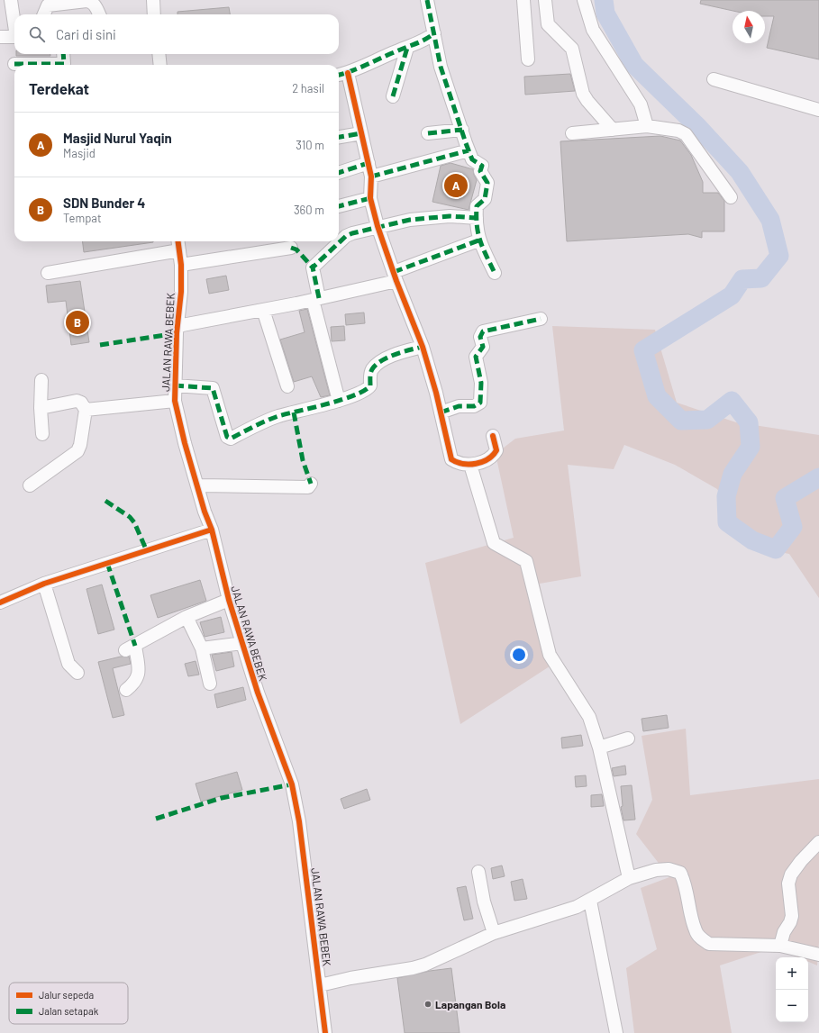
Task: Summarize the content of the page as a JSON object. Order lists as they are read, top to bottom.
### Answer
{
  "streets": {
    "street": ["JALAN RAWA BEBEK"]
  },
  "places": ["Lapangan Bola"],
  "legend": ["Jalur sepeda", "Jalan setapak"],
  "north": "top",
  "page": {
    "search": "Cari di sini",
    "heading": ["Terdekat", "2 hasil"],
    "list": [
      {
        "mark": "A",
        "name": "Masjid Nurul Yaqin",
        "note": "Masjid",
        "value": "310 m"
      },
      {
        "mark": "B",
        "name": "SDN Bunder 4",
        "note": "Tempat",
        "value": "360 m"
      }
    ],
    "pins": ["A", "B"],
    "map_buttons": ["+", "−"]
  }
}
